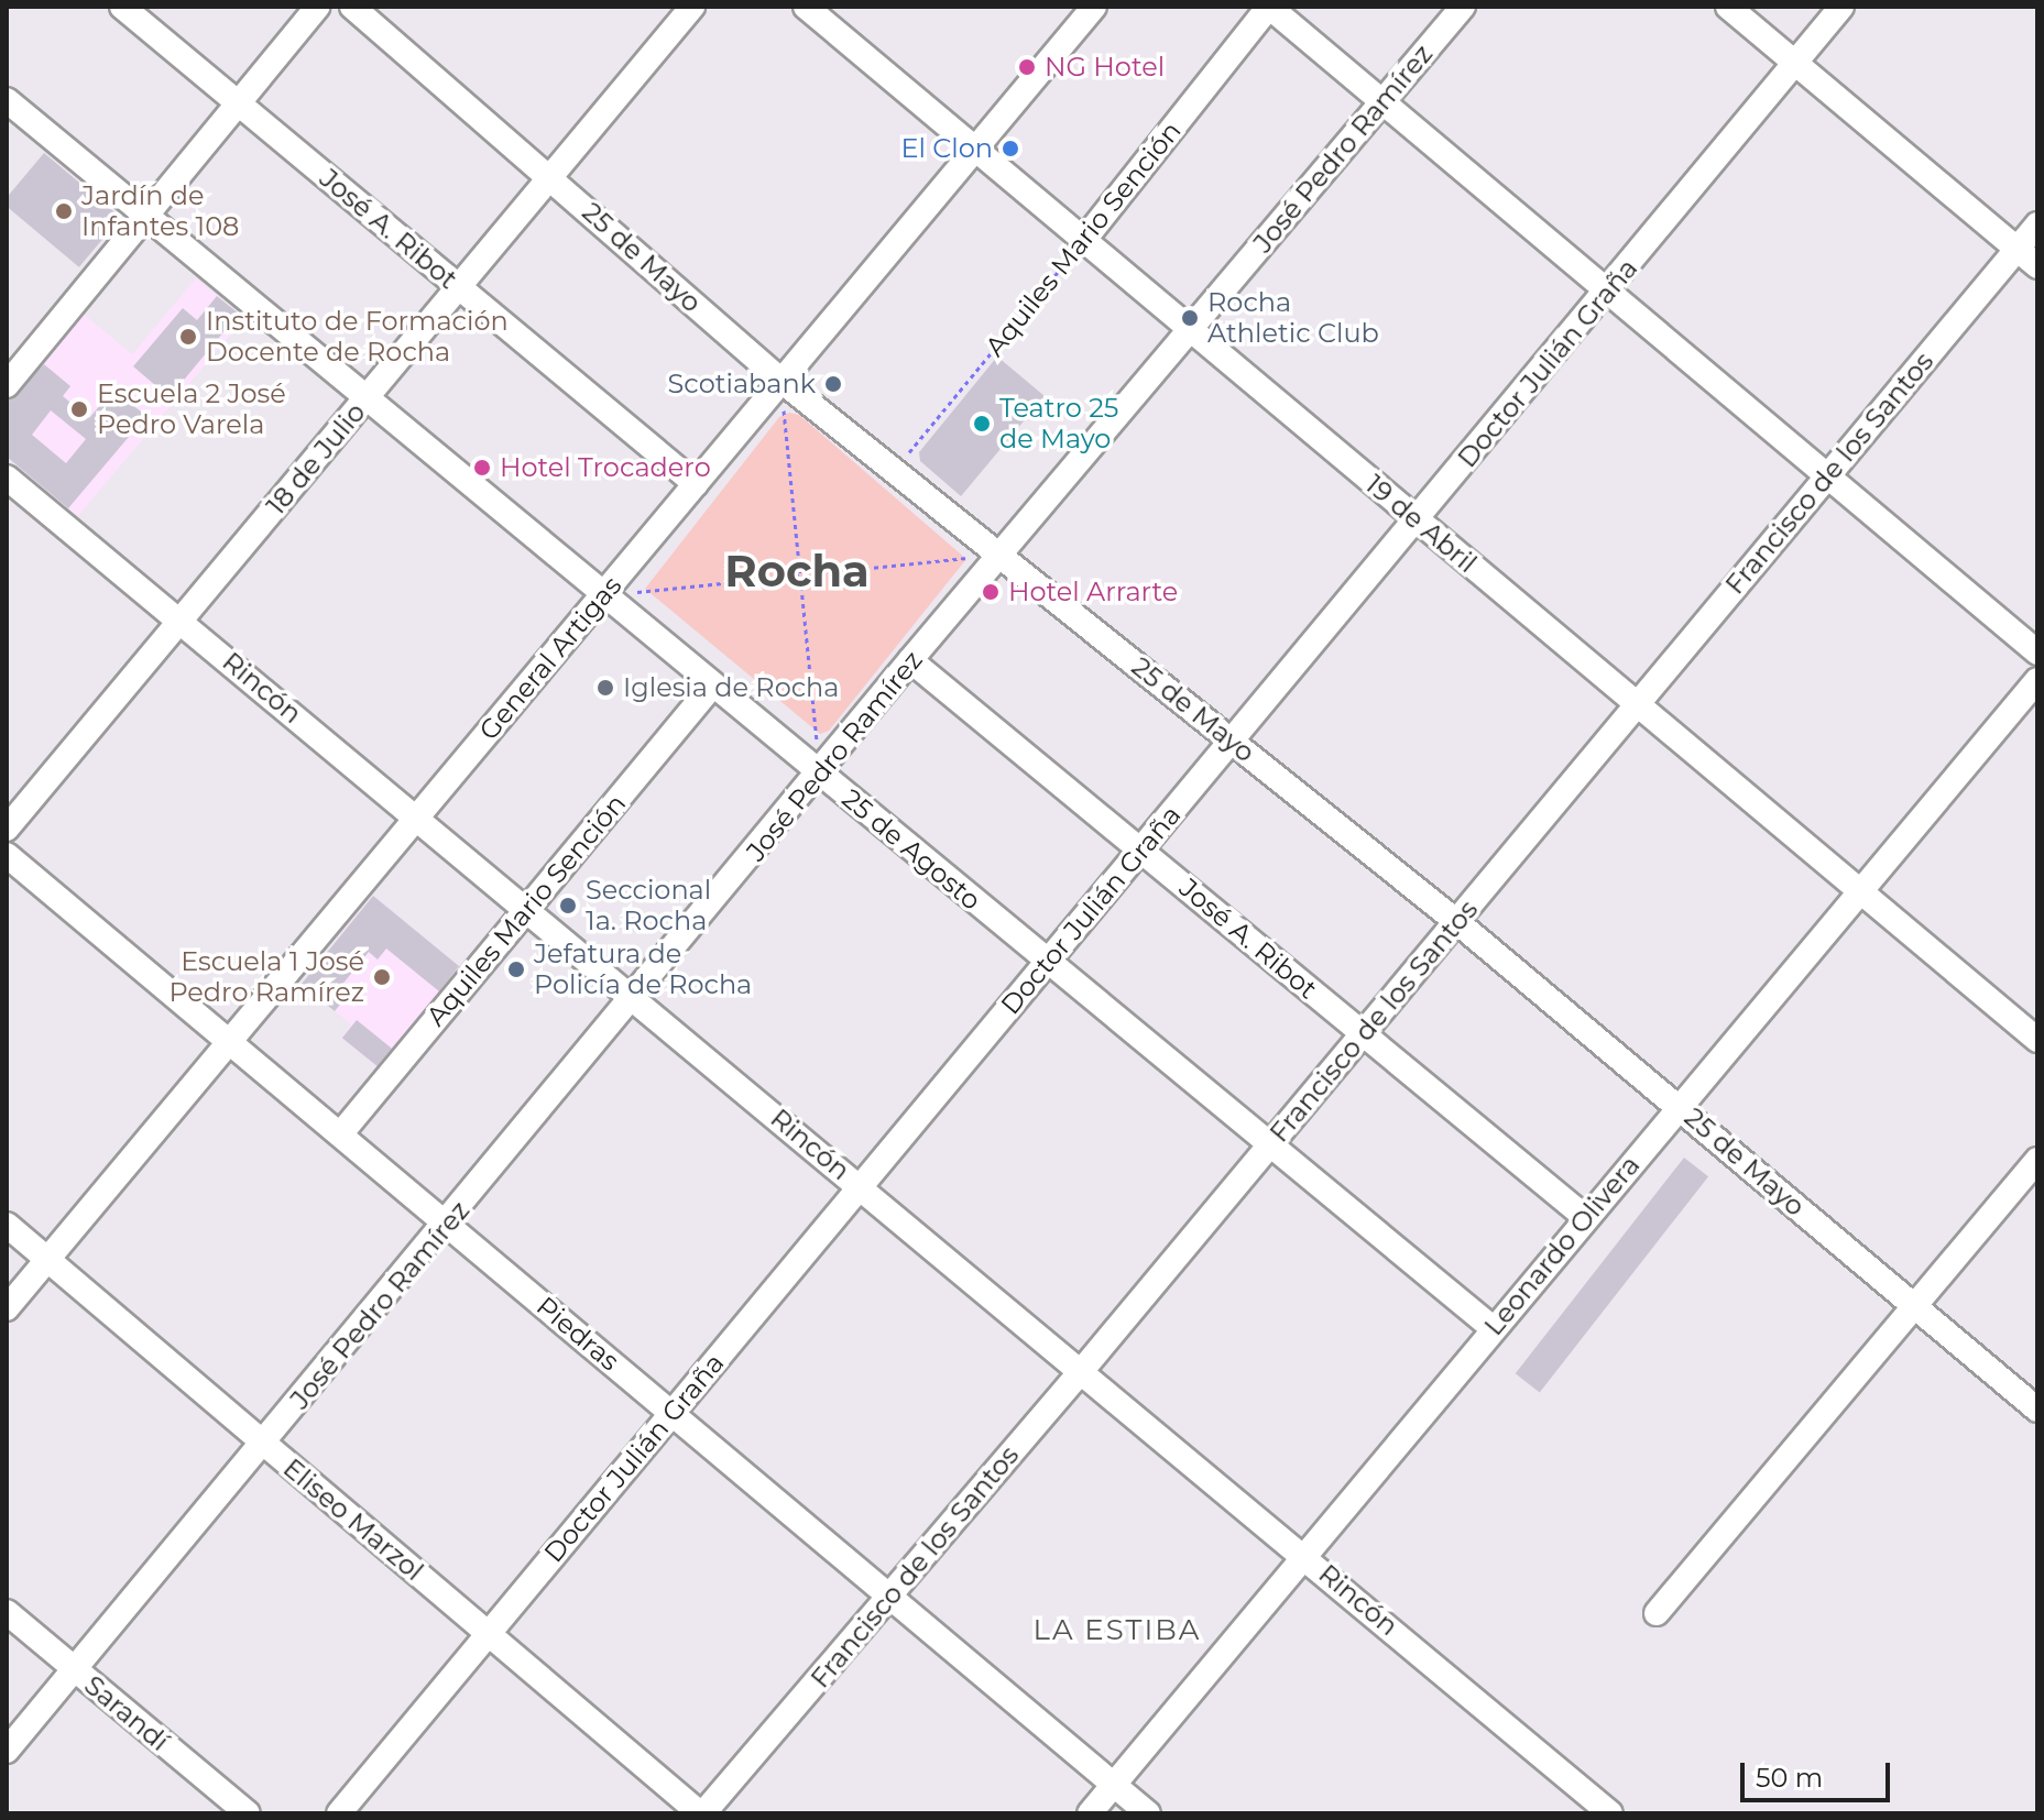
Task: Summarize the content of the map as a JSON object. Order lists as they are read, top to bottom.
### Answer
{
  "streets": {
    "street": [
      "José Pedro Ramírez",
      "José A. Ribot",
      "Aquiles Mario Sención",
      "25 de Mayo",
      "Doctor Julián Graña",
      "18 de Julio",
      "Francisco de los Santos",
      "19 de Abril",
      "General Artigas",
      "Rincón",
      "25 de Agosto",
      "Leonardo Olivera",
      "Piedras",
      "Eliseo Marzol",
      "Sarandí"
    ]
  },
  "crossings": [
    ["José Pedro Ramírez", "José A. Ribot"],
    ["José Pedro Ramírez", "25 de Mayo"],
    ["José Pedro Ramírez", "19 de Abril"],
    ["José Pedro Ramírez", "Rincón"],
    ["José Pedro Ramírez", "25 de Agosto"],
    ["José Pedro Ramírez", "Piedras"],
    ["José Pedro Ramírez", "Eliseo Marzol"],
    ["José Pedro Ramírez", "Sarandí"],
    ["José A. Ribot", "Doctor Julián Graña"],
    ["José A. Ribot", "18 de Julio"],
    ["José A. Ribot", "Francisco de los Santos"],
    ["José A. Ribot", "General Artigas"],
    ["José A. Ribot", "Leonardo Olivera"],
    ["Aquiles Mario Sención", "25 de Mayo"],
    ["Aquiles Mario Sención", "19 de Abril"],
    ["Aquiles Mario Sención", "Rincón"],
    ["Aquiles Mario Sención", "25 de Agosto"],
    ["Aquiles Mario Sención", "Piedras"],
    ["25 de Mayo", "Doctor Julián Graña"],
    ["25 de Mayo", "18 de Julio"],
    ["25 de Mayo", "Francisco de los Santos"],
    ["25 de Mayo", "General Artigas"],
    ["25 de Mayo", "Leonardo Olivera"],
    ["Doctor Julián Graña", "19 de Abril"],
    ["Doctor Julián Graña", "Rincón"],
    ["Doctor Julián Graña", "25 de Agosto"],
    ["Doctor Julián Graña", "Piedras"],
    ["Doctor Julián Graña", "Eliseo Marzol"],
    ["18 de Julio", "Rincón"],
    ["18 de Julio", "25 de Agosto"],
    ["Francisco de los Santos", "19 de Abril"],
    ["Francisco de los Santos", "Rincón"],
    ["Francisco de los Santos", "25 de Agosto"],
    ["Francisco de los Santos", "Piedras"],
    ["Francisco de los Santos", "Eliseo Marzol"],
    ["19 de Abril", "General Artigas"],
    ["19 de Abril", "Leonardo Olivera"],
    ["General Artigas", "Rincón"],
    ["General Artigas", "25 de Agosto"],
    ["General Artigas", "Piedras"],
    ["General Artigas", "Eliseo Marzol"],
    ["Rincón", "Leonardo Olivera"],
    ["25 de Agosto", "Leonardo Olivera"],
    ["Leonardo Olivera", "Piedras"]
  ],
  "districts": ["Rocha", "LA ESTIBA"],
  "places": [
    "NG Hotel",
    "El Clon",
    "Jardín de Infantes 108",
    "Rocha Athletic Club",
    "Instituto de Formación Docente de Rocha",
    "Scotiabank",
    "Escuela 2 José Pedro Varela",
    "Teatro 25 de Mayo",
    "Hotel Trocadero",
    "Hotel Arrarte",
    "Iglesia de Rocha",
    "Seccional 1a. Rocha",
    "Jefatura de Policía de Rocha",
    "Escuela 1 José Pedro Ramírez"
  ],
  "scale_bar": "50 m"
}
